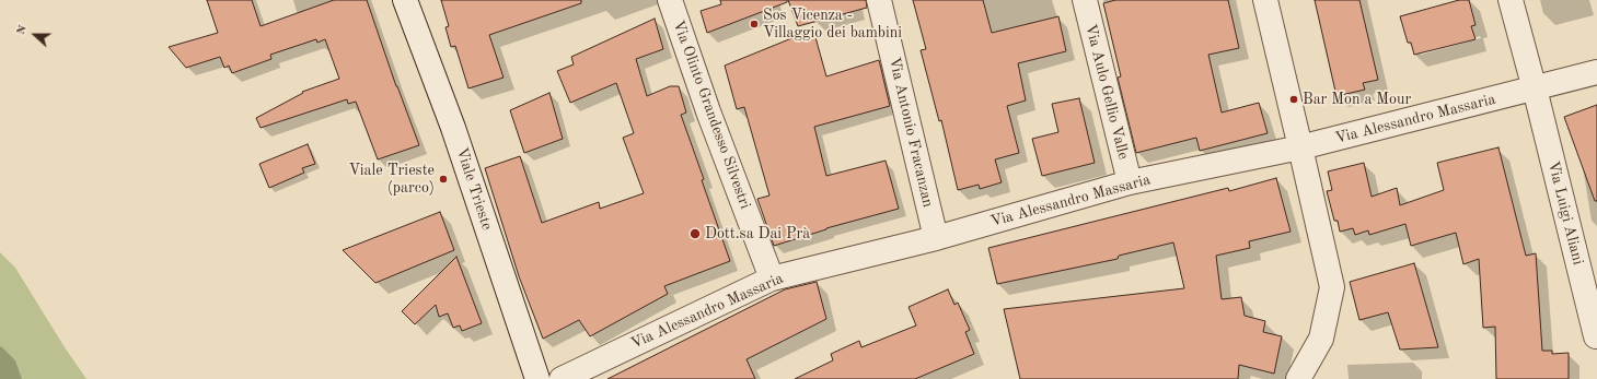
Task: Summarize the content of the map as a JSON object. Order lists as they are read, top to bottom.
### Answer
{
  "streets": {
    "street": [
      "Via Aulo Gellio Valle",
      "Via Olinto Grandesso Silvestri",
      "Via Alessandro Massaria",
      "Via Antonio Fracanzan",
      "Viale Trieste",
      "Via Luigi Aliani"
    ]
  },
  "crossings": [
    ["Via Aulo Gellio Valle", "Via Alessandro Massaria"],
    ["Via Olinto Grandesso Silvestri", "Via Alessandro Massaria"],
    ["Via Alessandro Massaria", "Via Antonio Fracanzan"],
    ["Via Alessandro Massaria", "Via Luigi Aliani"]
  ],
  "places": [
    "Sos Vicenza - Villaggio dei bambini",
    "Bar Mon a Mour",
    "Viale Trieste (parco)",
    "Dott.sa Dai Prà"
  ],
  "north": "left"
}
